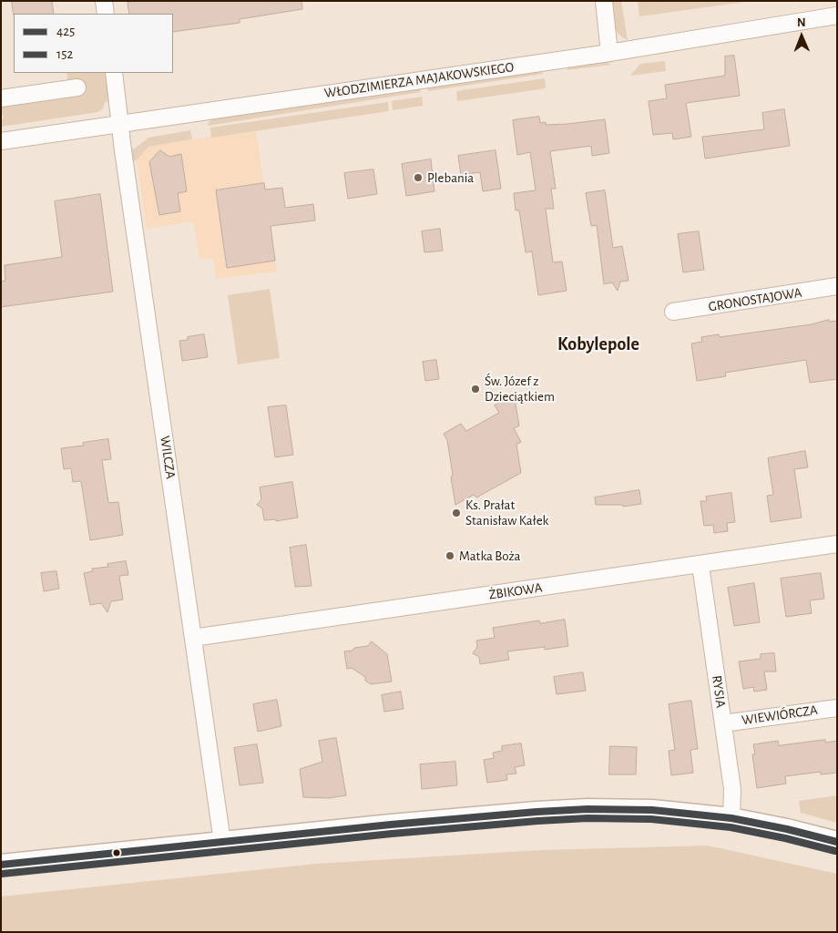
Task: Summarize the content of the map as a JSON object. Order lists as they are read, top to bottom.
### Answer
{
  "streets": {
    "street": [
      "WŁODZIMIERZA MAJAKOWSKIEGO",
      "GRONOSTAJOWA",
      "WILCZA",
      "ŻBIKOWA",
      "RYSIA",
      "WIEWIÓRCZA"
    ]
  },
  "crossings": [
    ["WŁODZIMIERZA MAJAKOWSKIEGO", "WILCZA"],
    ["WILCZA", "ŻBIKOWA"],
    ["ŻBIKOWA", "RYSIA"],
    ["RYSIA", "WIEWIÓRCZA"]
  ],
  "districts": ["Kobylepole"],
  "places": [
    "Plebania",
    "Św. Józef z Dzieciątkiem",
    "Ks. Prałat Stanisław Kałek",
    "Matka Boża"
  ],
  "lines": ["transit line 425", "transit line 152"],
  "legend": ["425", "152"],
  "north": "top"
}
